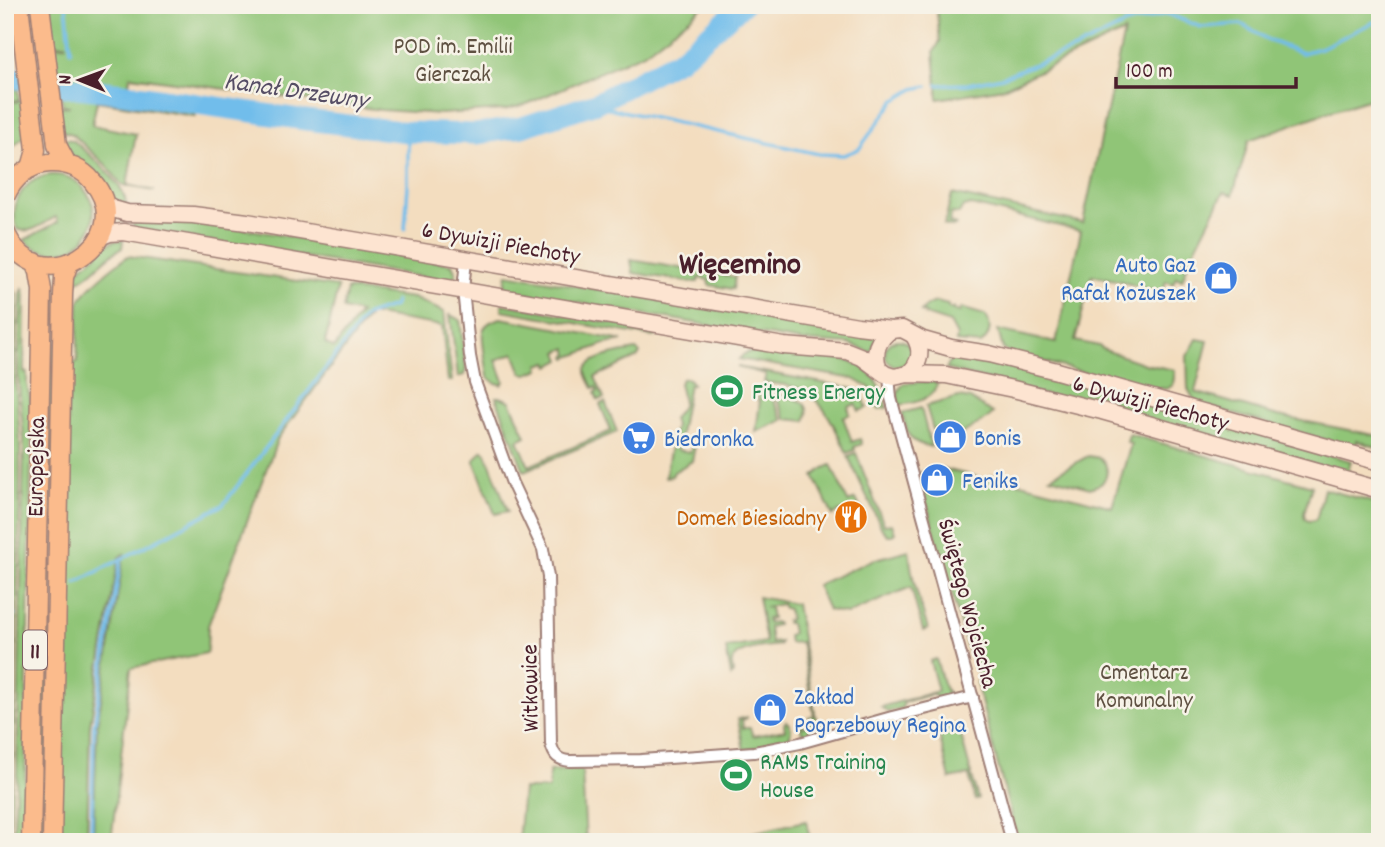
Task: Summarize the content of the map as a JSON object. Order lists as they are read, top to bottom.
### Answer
{
  "streets": {
    "main road": ["Europejska", "11"],
    "street": ["6 Dywizji Piechoty", "Świętego Wojciecha", "Witkowice"]
  },
  "crossings": [
    ["6 Dywizji Piechoty", "Świętego Wojciecha"],
    ["Świętego Wojciecha", "Witkowice"]
  ],
  "districts": ["Więcemino"],
  "water": ["Kanał Drzewny"],
  "parks": ["POD im. Emilii Gierczak", "Cmentarz Komunalny"],
  "places": {
    "shop": [
      "Auto Gaz Rafał Kożuszek",
      "Bonis",
      "Feniks",
      "Zakład Pogrzebowy Regina"
    ],
    "sports": ["Fitness Energy", "RAMS Training House"],
    "supermarket": ["Biedronka"],
    "restaurant": ["Domek Biesiadny"]
  },
  "scale_bar": "100 m",
  "north": "left"
}
